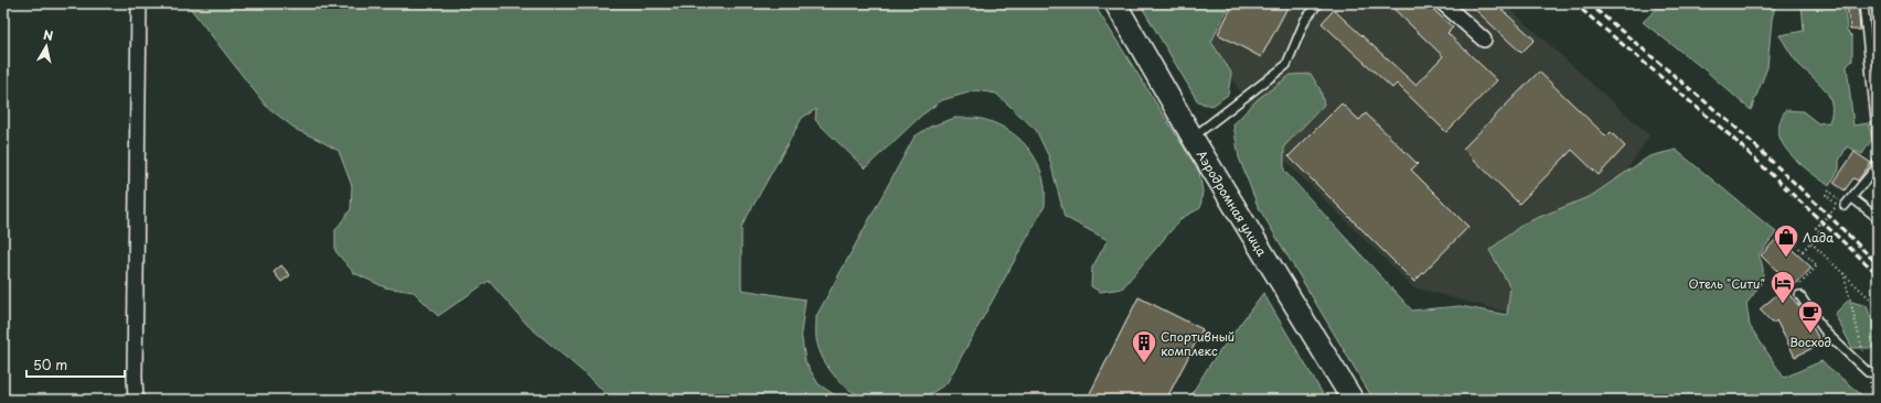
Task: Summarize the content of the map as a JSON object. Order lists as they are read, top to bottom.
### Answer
{
  "streets": {
    "street": ["Аэродромная улица"]
  },
  "places": {
    "shop": ["Лада"],
    "hotel": ["Отель \"Сити\""],
    "cafe": ["Восход"],
    "building": ["Спортивный комплекс"]
  },
  "scale_bar": "50 m",
  "north": "top"
}
